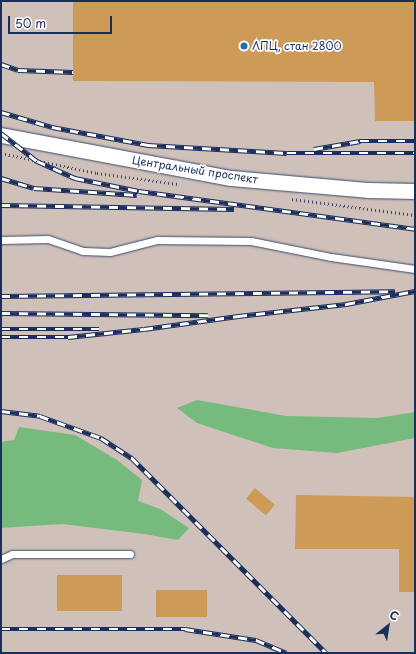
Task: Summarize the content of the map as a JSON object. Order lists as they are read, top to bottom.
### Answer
{
  "streets": {
    "street": ["Центральный проспект"]
  },
  "places": ["ЛПЦ, стан 2800"],
  "scale_bar": "50 m",
  "north": "top right"
}
